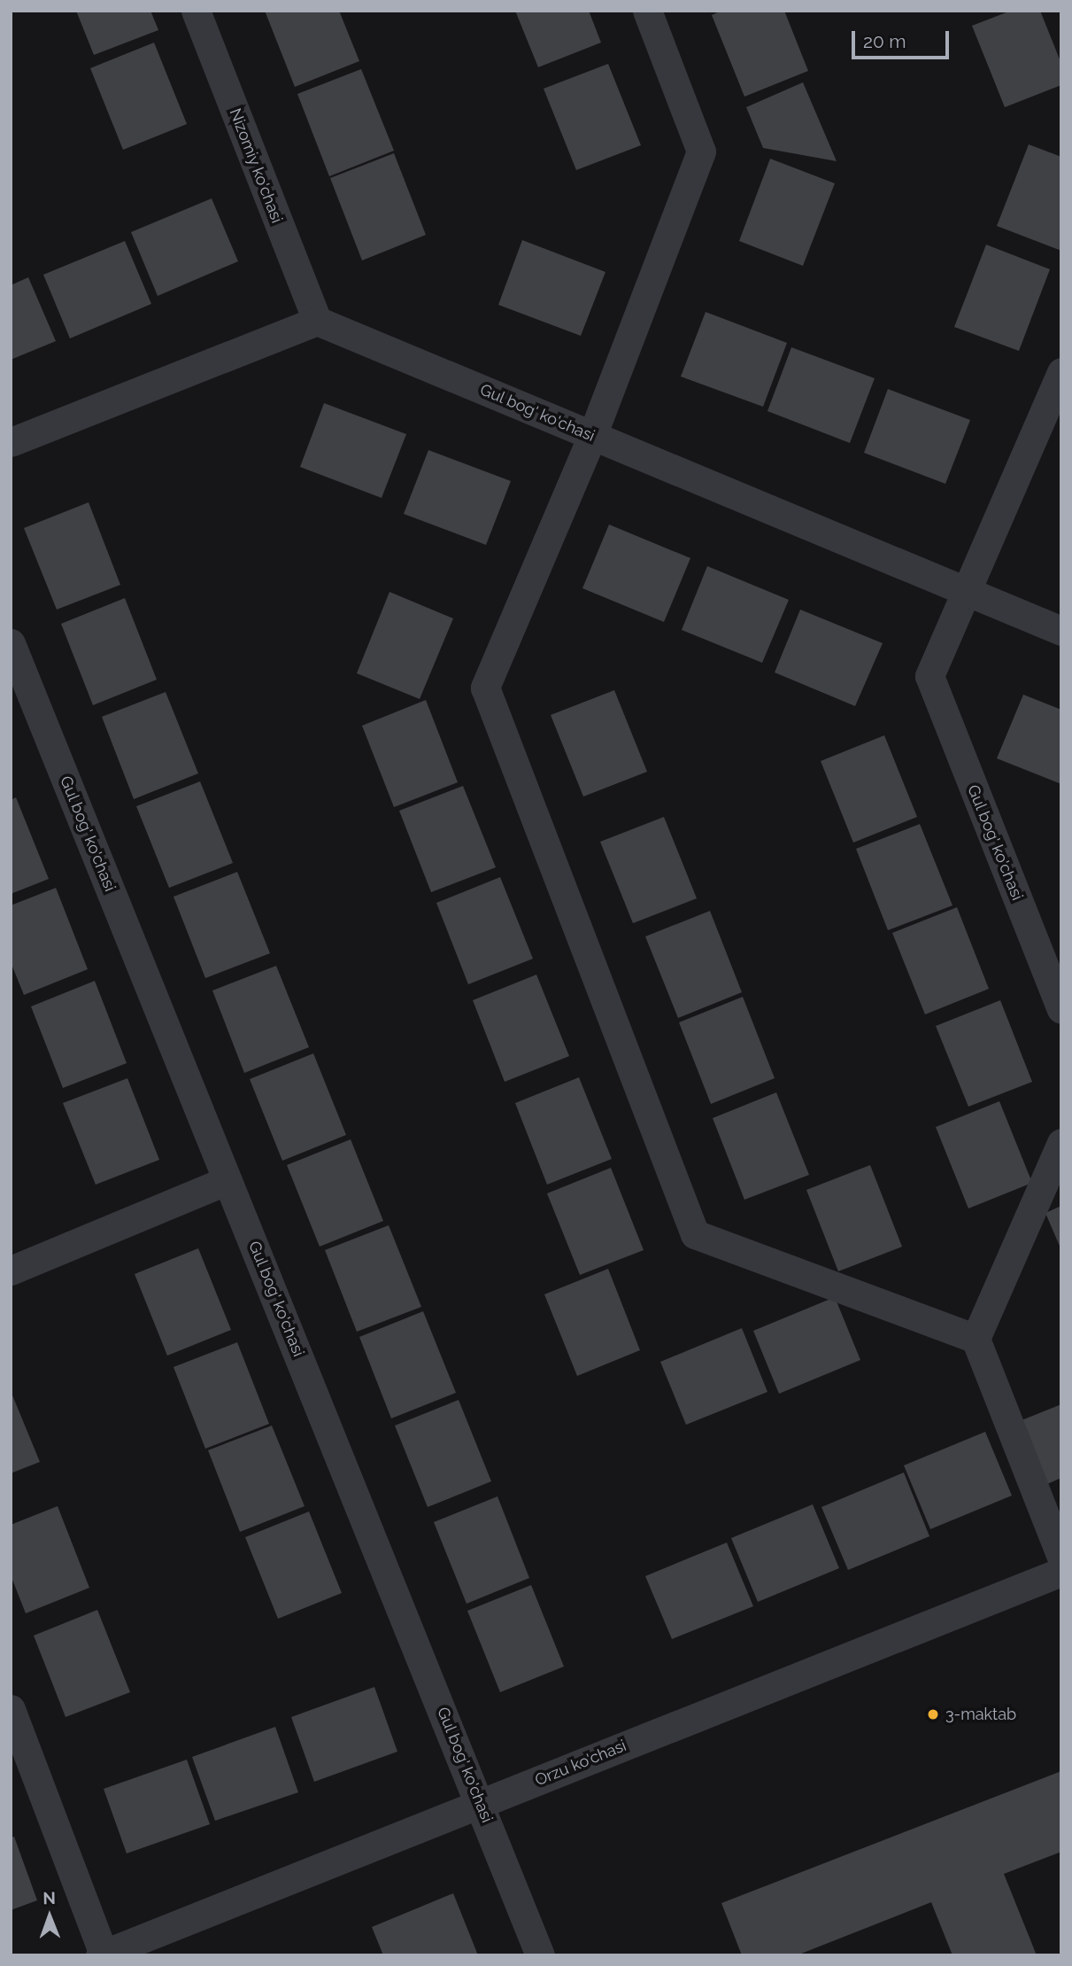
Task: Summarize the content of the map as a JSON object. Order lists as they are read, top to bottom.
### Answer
{
  "streets": {
    "street": ["Nizomiy ko'chasi", "Gul bog' ko'chasi", "Orzu ko'chasi"]
  },
  "crossings": [
    ["Nizomiy ko'chasi", "Gul bog' ko'chasi"],
    ["Gul bog' ko'chasi", "Orzu ko'chasi"]
  ],
  "places": ["3-maktab"],
  "scale_bar": "20 m",
  "north": "top"
}
